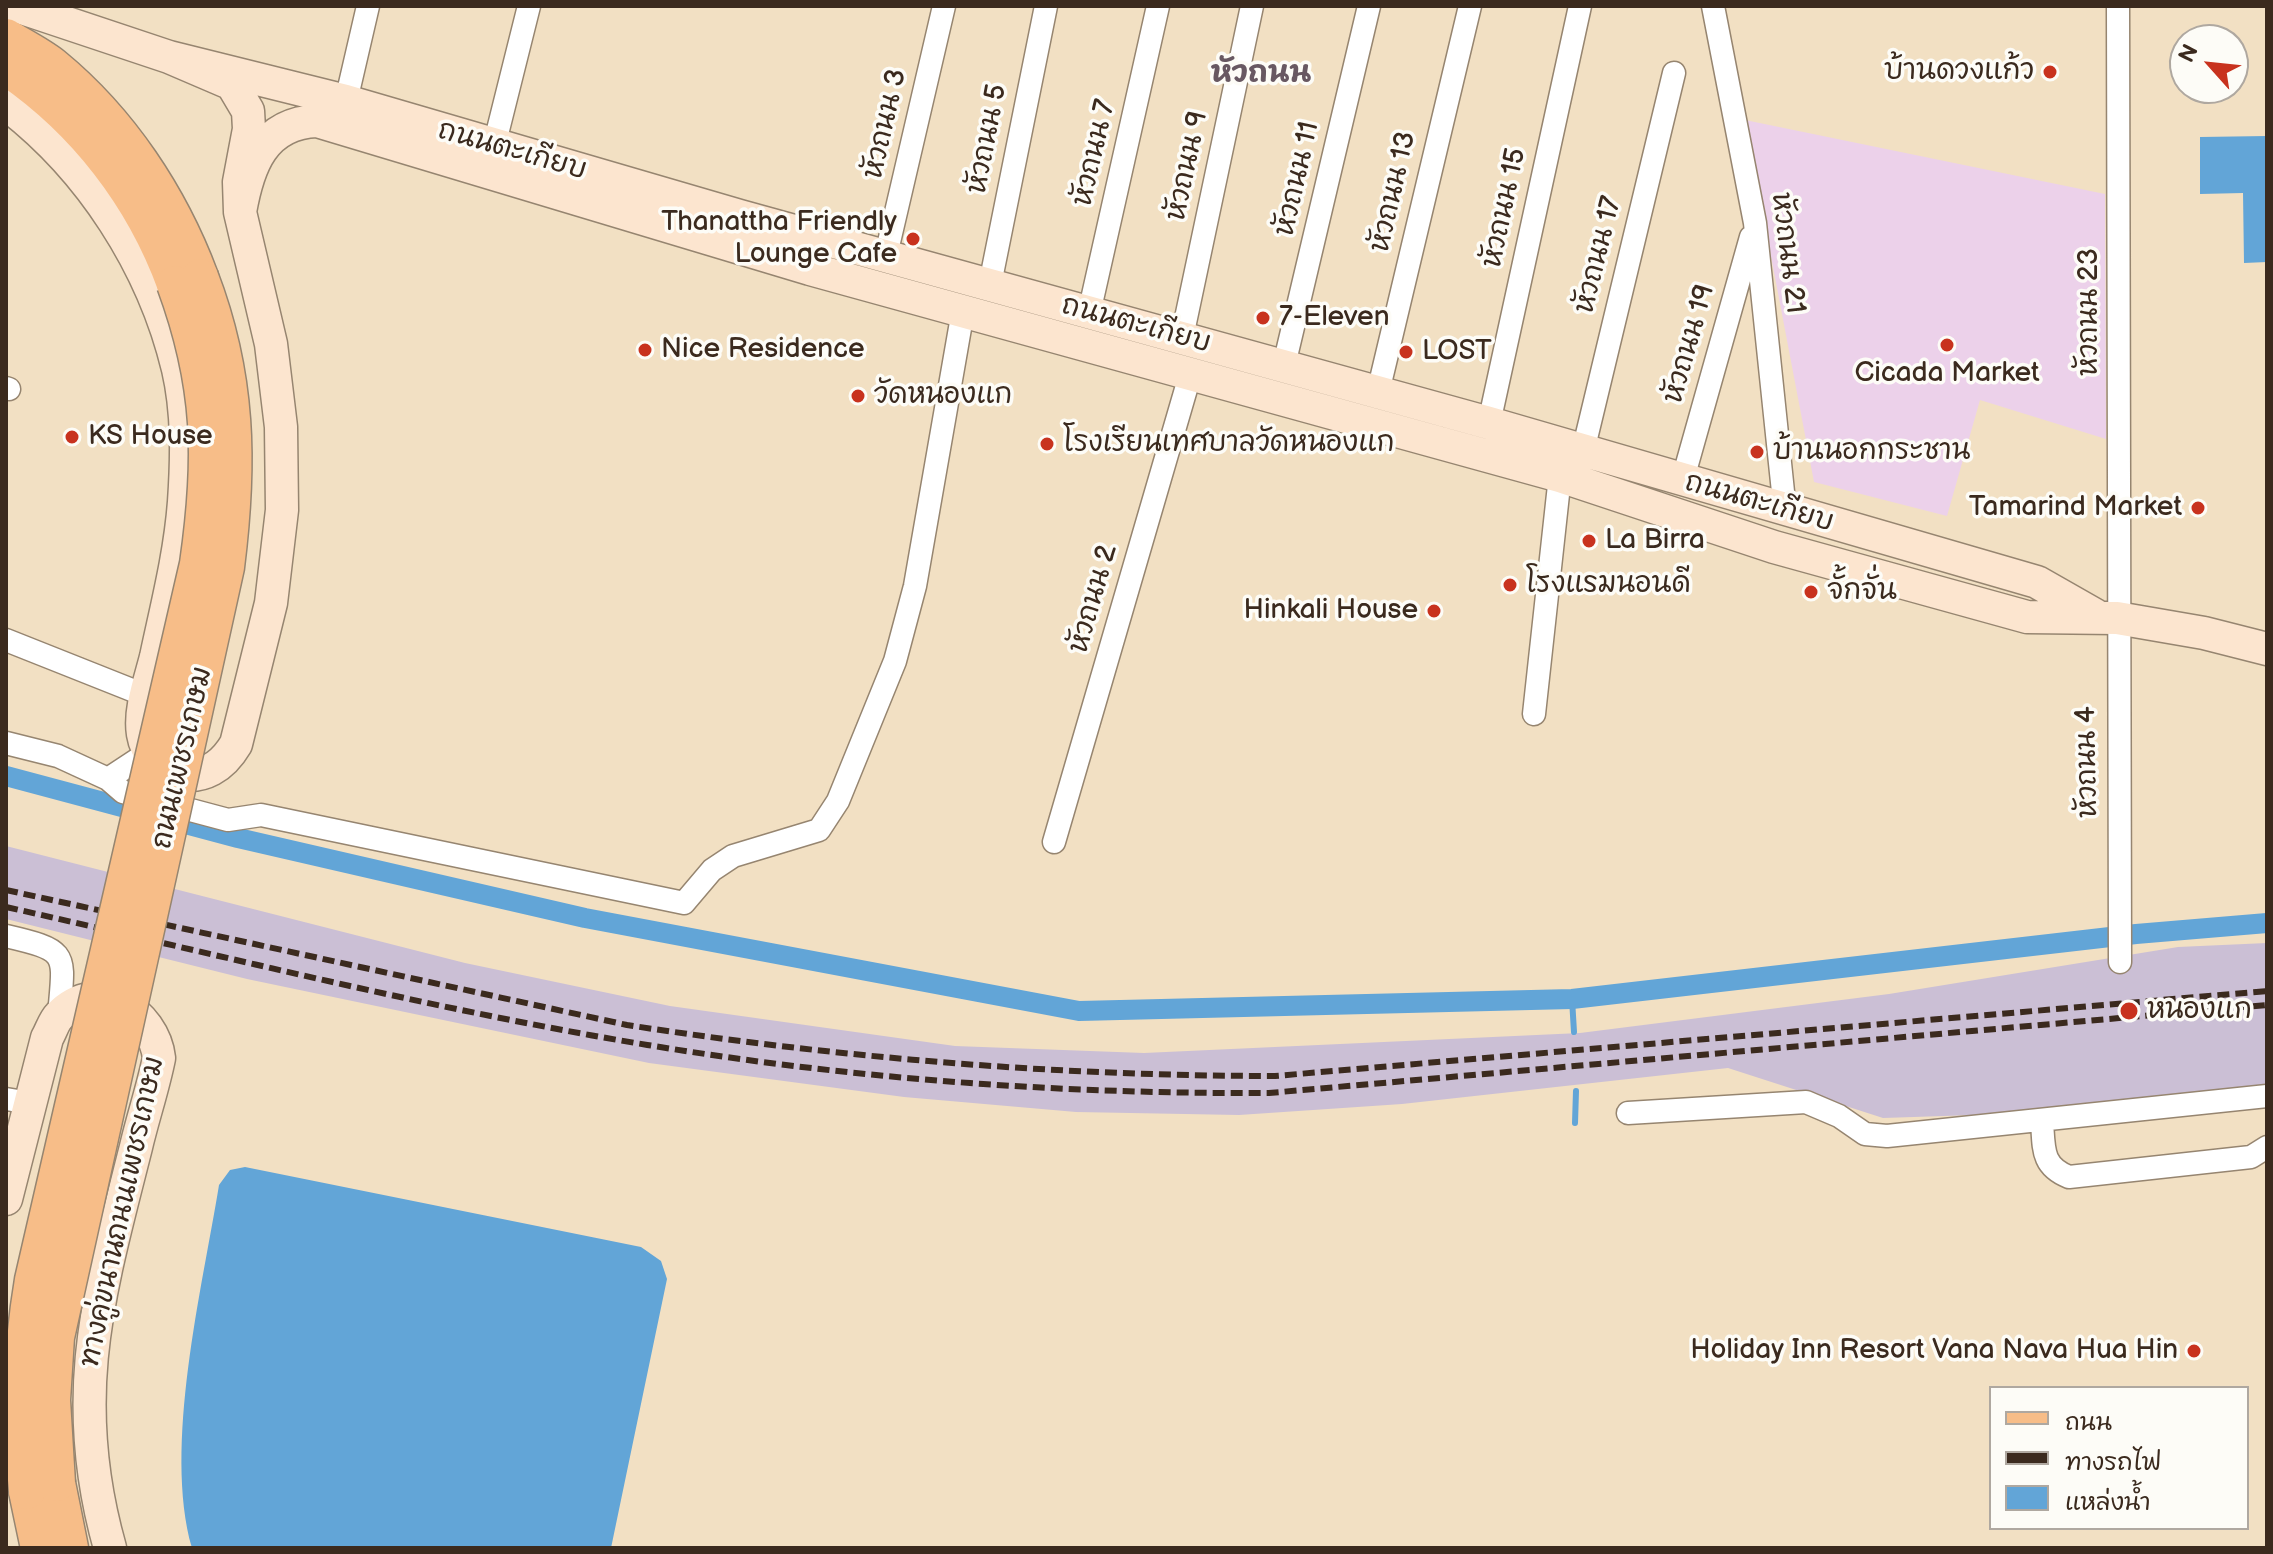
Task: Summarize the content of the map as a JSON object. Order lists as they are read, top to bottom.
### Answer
{
  "streets": {
    "main road": ["ถนนเพชรเกษม"],
    "street": [
      "หัวถนน 3",
      "หัวถนน 5",
      "ถนนตะเกียบ",
      "หัวถนน 7",
      "หัวถนน 9",
      "หัวถนน 11",
      "หัวถนน 13",
      "หัวถนน 15",
      "หัวถนน 21",
      "หัวถนน 17",
      "หัวถนน 23",
      "หัวถนน 19",
      "หัวถนน 2",
      "หัวถนน 4",
      "ทางคู่ขนานถนนเพชรเกษม"
    ]
  },
  "crossings": [
    ["หัวถนน 3", "ถนนตะเกียบ"],
    ["หัวถนน 5", "ถนนตะเกียบ"],
    ["ถนนตะเกียบ", "หัวถนน 7"],
    ["ถนนตะเกียบ", "หัวถนน 9"],
    ["ถนนตะเกียบ", "หัวถนน 11"],
    ["ถนนตะเกียบ", "หัวถนน 13"],
    ["ถนนตะเกียบ", "หัวถนน 15"],
    ["ถนนตะเกียบ", "หัวถนน 21"],
    ["ถนนตะเกียบ", "หัวถนน 17"],
    ["ถนนตะเกียบ", "หัวถนน 23"],
    ["ถนนตะเกียบ", "หัวถนน 19"],
    ["ถนนตะเกียบ", "หัวถนน 2"],
    ["ถนนตะเกียบ", "หัวถนน 4"],
    ["หัวถนน 21", "หัวถนน 19"],
    ["หัวถนน 23", "หัวถนน 4"]
  ],
  "districts": ["หัวถนน"],
  "places": [
    "บ้านดวงแก้ว",
    "Thanattha Friendly Lounge Cafe",
    "7-Eleven",
    "Cicada Market",
    "Nice Residence",
    "LOST",
    "วัดหนองแก",
    "KS House",
    "โรงเรียนเทศบาลวัดหนองแก",
    "บ้านนอกกระชาน",
    "Tamarind Market",
    "La Birra",
    "โรงแรมนอนดี",
    "จั้กจั่น",
    "Hinkali House",
    "หนองแก",
    "Holiday Inn Resort Vana Nava Hua Hin"
  ],
  "legend": ["ถนน", "ทางรถไฟ", "แหล่งน้ำ"],
  "north": "top left"
}
